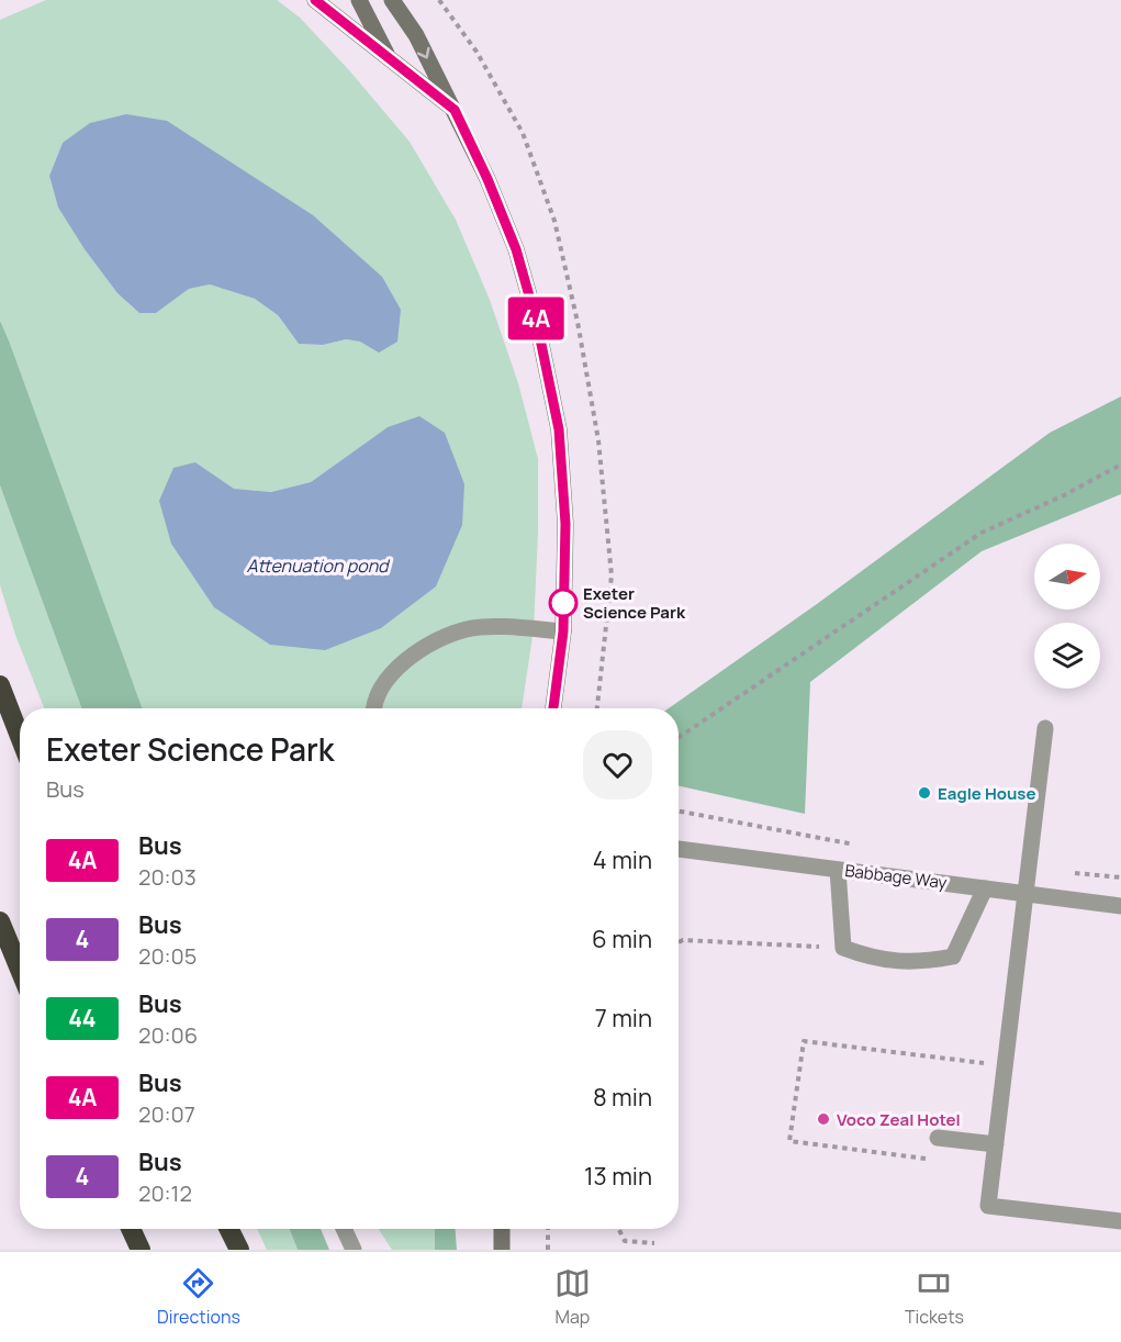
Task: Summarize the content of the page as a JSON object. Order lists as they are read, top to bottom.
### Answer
{
  "streets": {
    "street": ["Babbage Way"]
  },
  "water": ["Attenuation pond"],
  "places": ["Exeter Science Park", "Eagle House", "Voco Zeal Hotel"],
  "lines": ["bus line 4A"],
  "north": "right",
  "page": {
    "on_map": "4A",
    "heading": ["Exeter Science Park", "Bus"],
    "list": [
      {
        "mark": "4A",
        "name": "Bus",
        "note": "20:03",
        "value": "4 min"
      },
      {
        "mark": "4",
        "name": "Bus",
        "note": "20:05",
        "value": "6 min"
      },
      {
        "mark": "44",
        "name": "Bus",
        "note": "20:06",
        "value": "7 min"
      },
      {
        "mark": "4A",
        "name": "Bus",
        "note": "20:07",
        "value": "8 min"
      },
      {
        "mark": "4",
        "name": "Bus",
        "note": "20:12",
        "value": "13 min"
      }
    ],
    "tabs": ["Directions", "Map", "Tickets"]
  }
}
